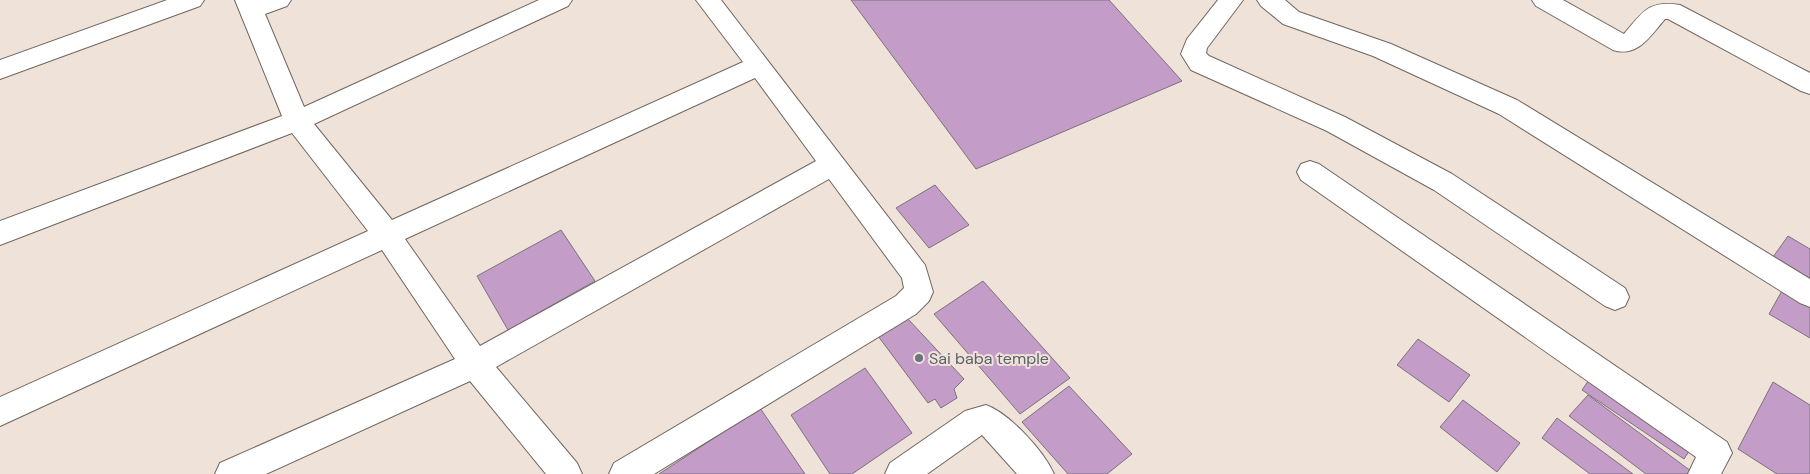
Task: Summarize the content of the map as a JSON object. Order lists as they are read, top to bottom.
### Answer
{
  "places": ["Sai baba temple"]
}
